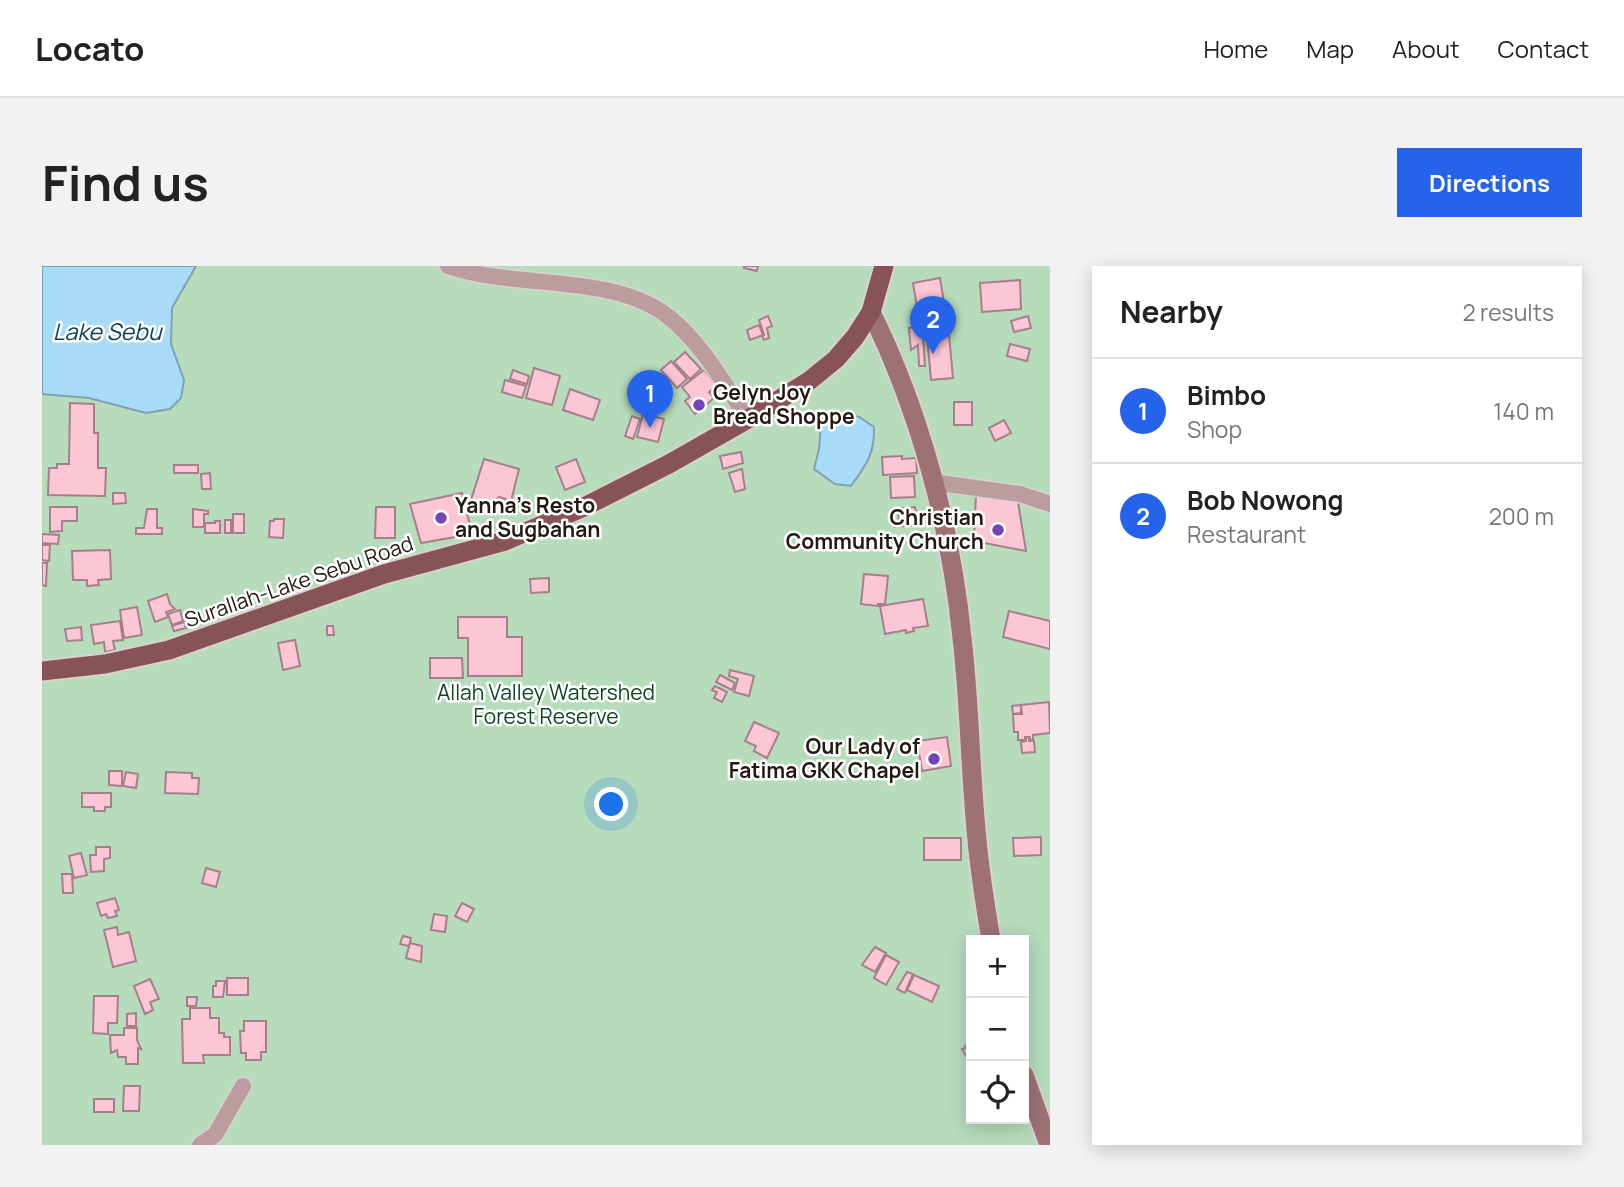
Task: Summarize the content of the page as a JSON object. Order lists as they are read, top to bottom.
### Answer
{
  "streets": {
    "main road": ["Surallah-Lake Sebu Road"]
  },
  "water": ["Lake Sebu"],
  "parks": ["Allah Valley Watershed Forest Reserve"],
  "places": [
    "Gelyn Joy Bread Shoppe",
    "Yanna's Resto and Sugbahan",
    "Christian Community Church",
    "Our Lady of Fatima GKK Chapel"
  ],
  "page": {
    "header": "Locato",
    "nav": [
      "Home",
      "Map",
      "About",
      "Contact"
    ],
    "buttons": "Directions",
    "title": "Find us",
    "heading": ["Nearby", "2 results"],
    "pins": ["2", "1"],
    "list": [
      {
        "mark": "1",
        "name": "Bimbo",
        "note": "Shop",
        "value": "140 m"
      },
      {
        "mark": "2",
        "name": "Bob Nowong",
        "note": "Restaurant",
        "value": "200 m"
      }
    ],
    "map_buttons": ["+", "−"]
  }
}
